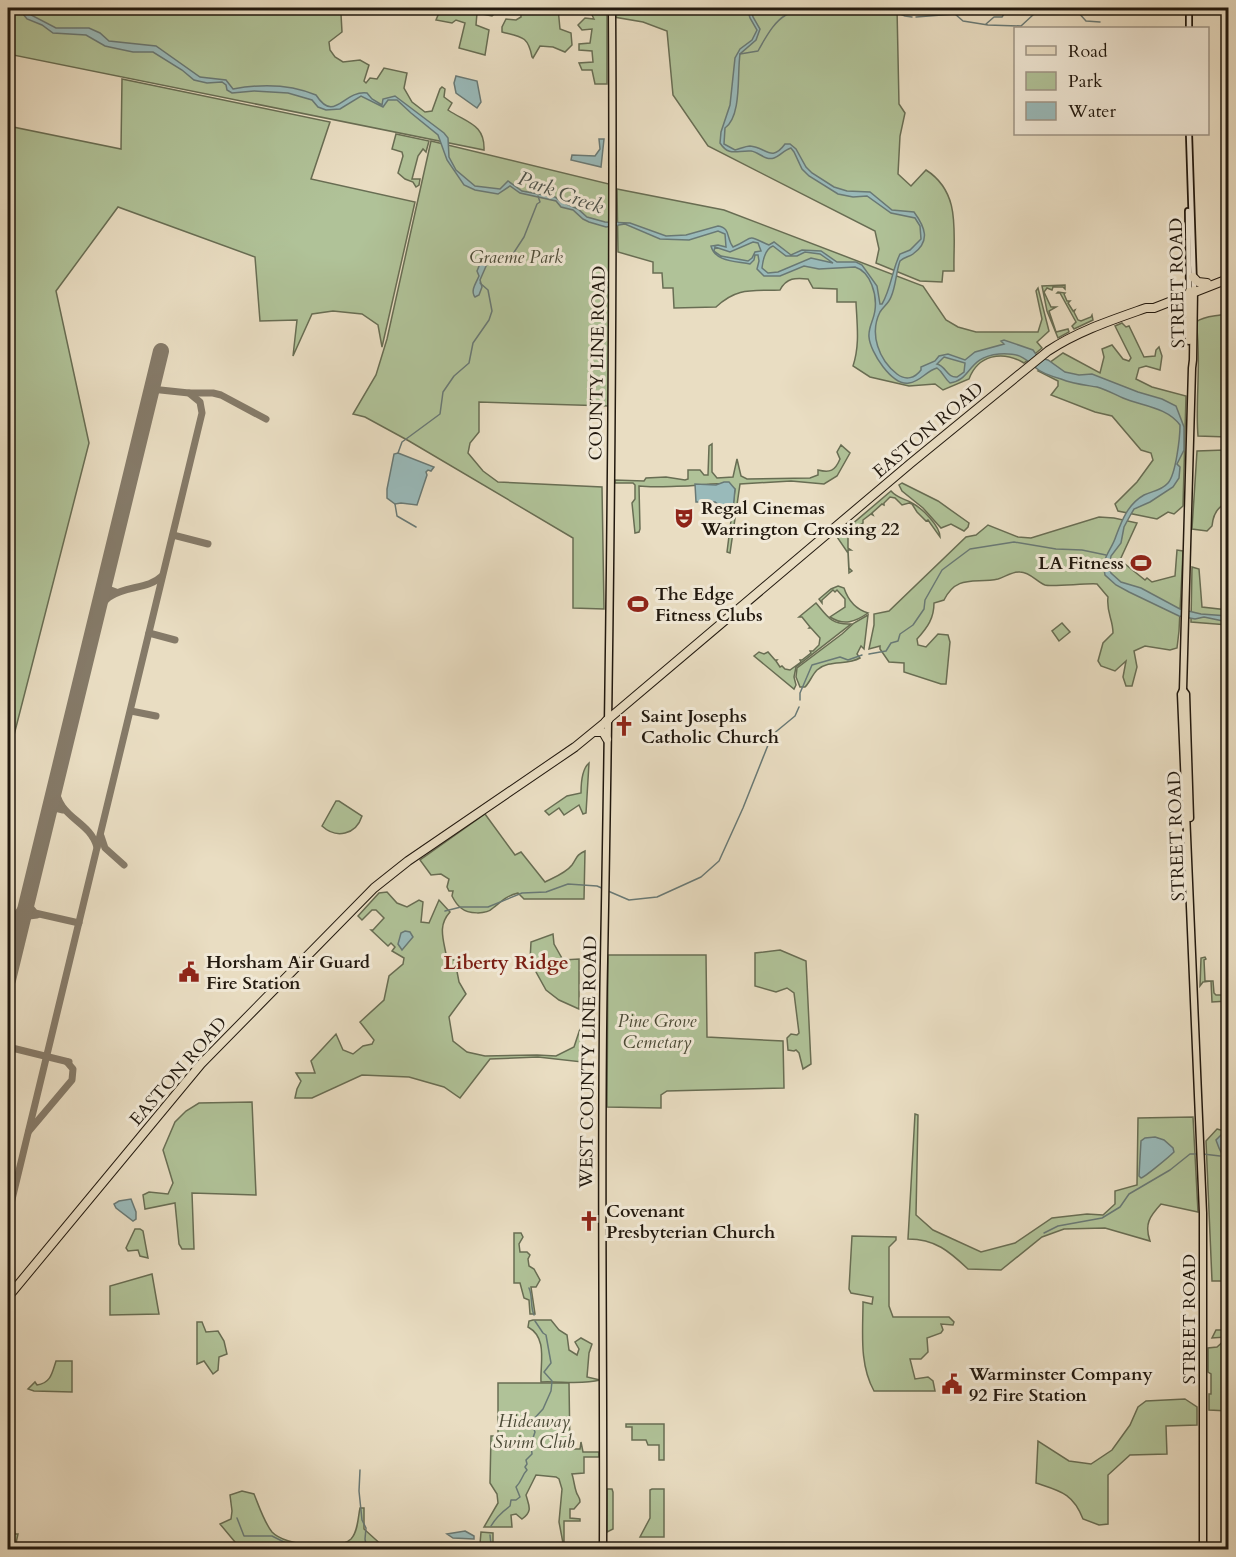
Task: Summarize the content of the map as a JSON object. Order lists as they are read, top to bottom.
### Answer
{
  "streets": {
    "highway": ["EASTON ROAD"],
    "main road": ["STREET ROAD", "COUNTY LINE ROAD", "WEST COUNTY LINE ROAD"]
  },
  "crossings": [
    ["STREET ROAD", "EASTON ROAD"],
    ["COUNTY LINE ROAD", "EASTON ROAD"],
    ["COUNTY LINE ROAD", "WEST COUNTY LINE ROAD"],
    ["EASTON ROAD", "WEST COUNTY LINE ROAD"]
  ],
  "districts": ["Liberty Ridge"],
  "water": ["Park Creek"],
  "parks": ["Graeme Park", "Pine Grove Cemetary", "Hideaway Swim Club"],
  "places": {
    "theatre": ["Regal Cinemas Warrington Crossing 22"],
    "sports": ["LA Fitness", "The Edge Fitness Clubs"],
    "church": ["Saint Josephs Catholic Church", "Covenant Presbyterian Church"],
    "public building": ["Horsham Air Guard Fire Station", "Warminster Company 92 Fire Station"]
  },
  "legend": ["Road", "Park", "Water"]
}
